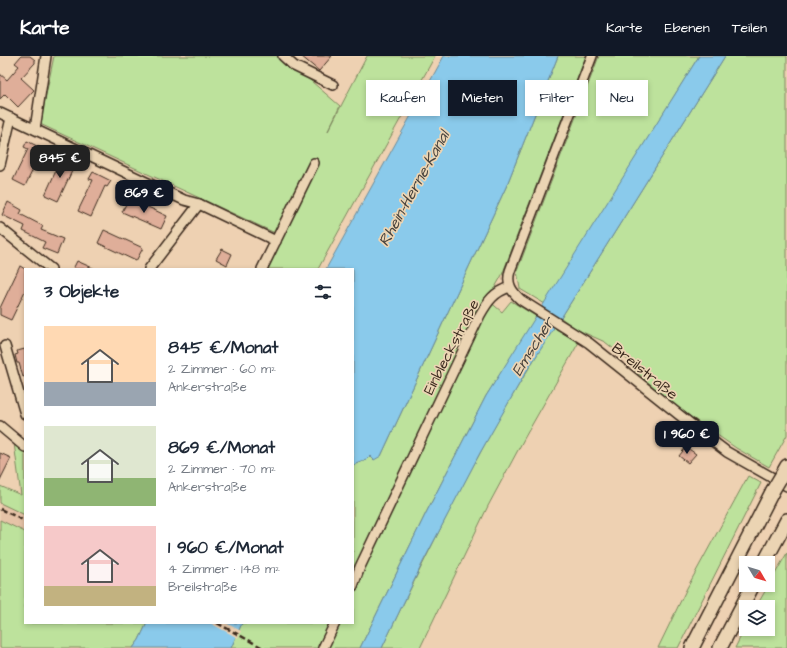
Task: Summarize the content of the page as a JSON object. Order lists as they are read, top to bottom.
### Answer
{
  "streets": {
    "street": ["Einbleckstraße", "Breilstraße"]
  },
  "crossings": [
    ["Einbleckstraße", "Breilstraße"]
  ],
  "water": ["Rhein-Herne-Kanal", "Emscher"],
  "north": "bottom right",
  "page": {
    "header": "Karte",
    "nav": ["Karte", "Ebenen", "Teilen"],
    "chip": [
      "Kaufen",
      "Mieten",
      "Filter",
      "Neu"
    ],
    "price": ["845 €", "869 €", "1 960 €"],
    "heading": "3 Objekte",
    "list": [
      {
        "name": "845 €/Monat",
        "note": "2 Zimmer · 60 m² · Ankerstraße"
      },
      {
        "name": "869 €/Monat",
        "note": "2 Zimmer · 70 m² · Ankerstraße"
      },
      {
        "name": "1 960 €/Monat",
        "note": "4 Zimmer · 148 m² · Breilstraße"
      }
    ]
  }
}
